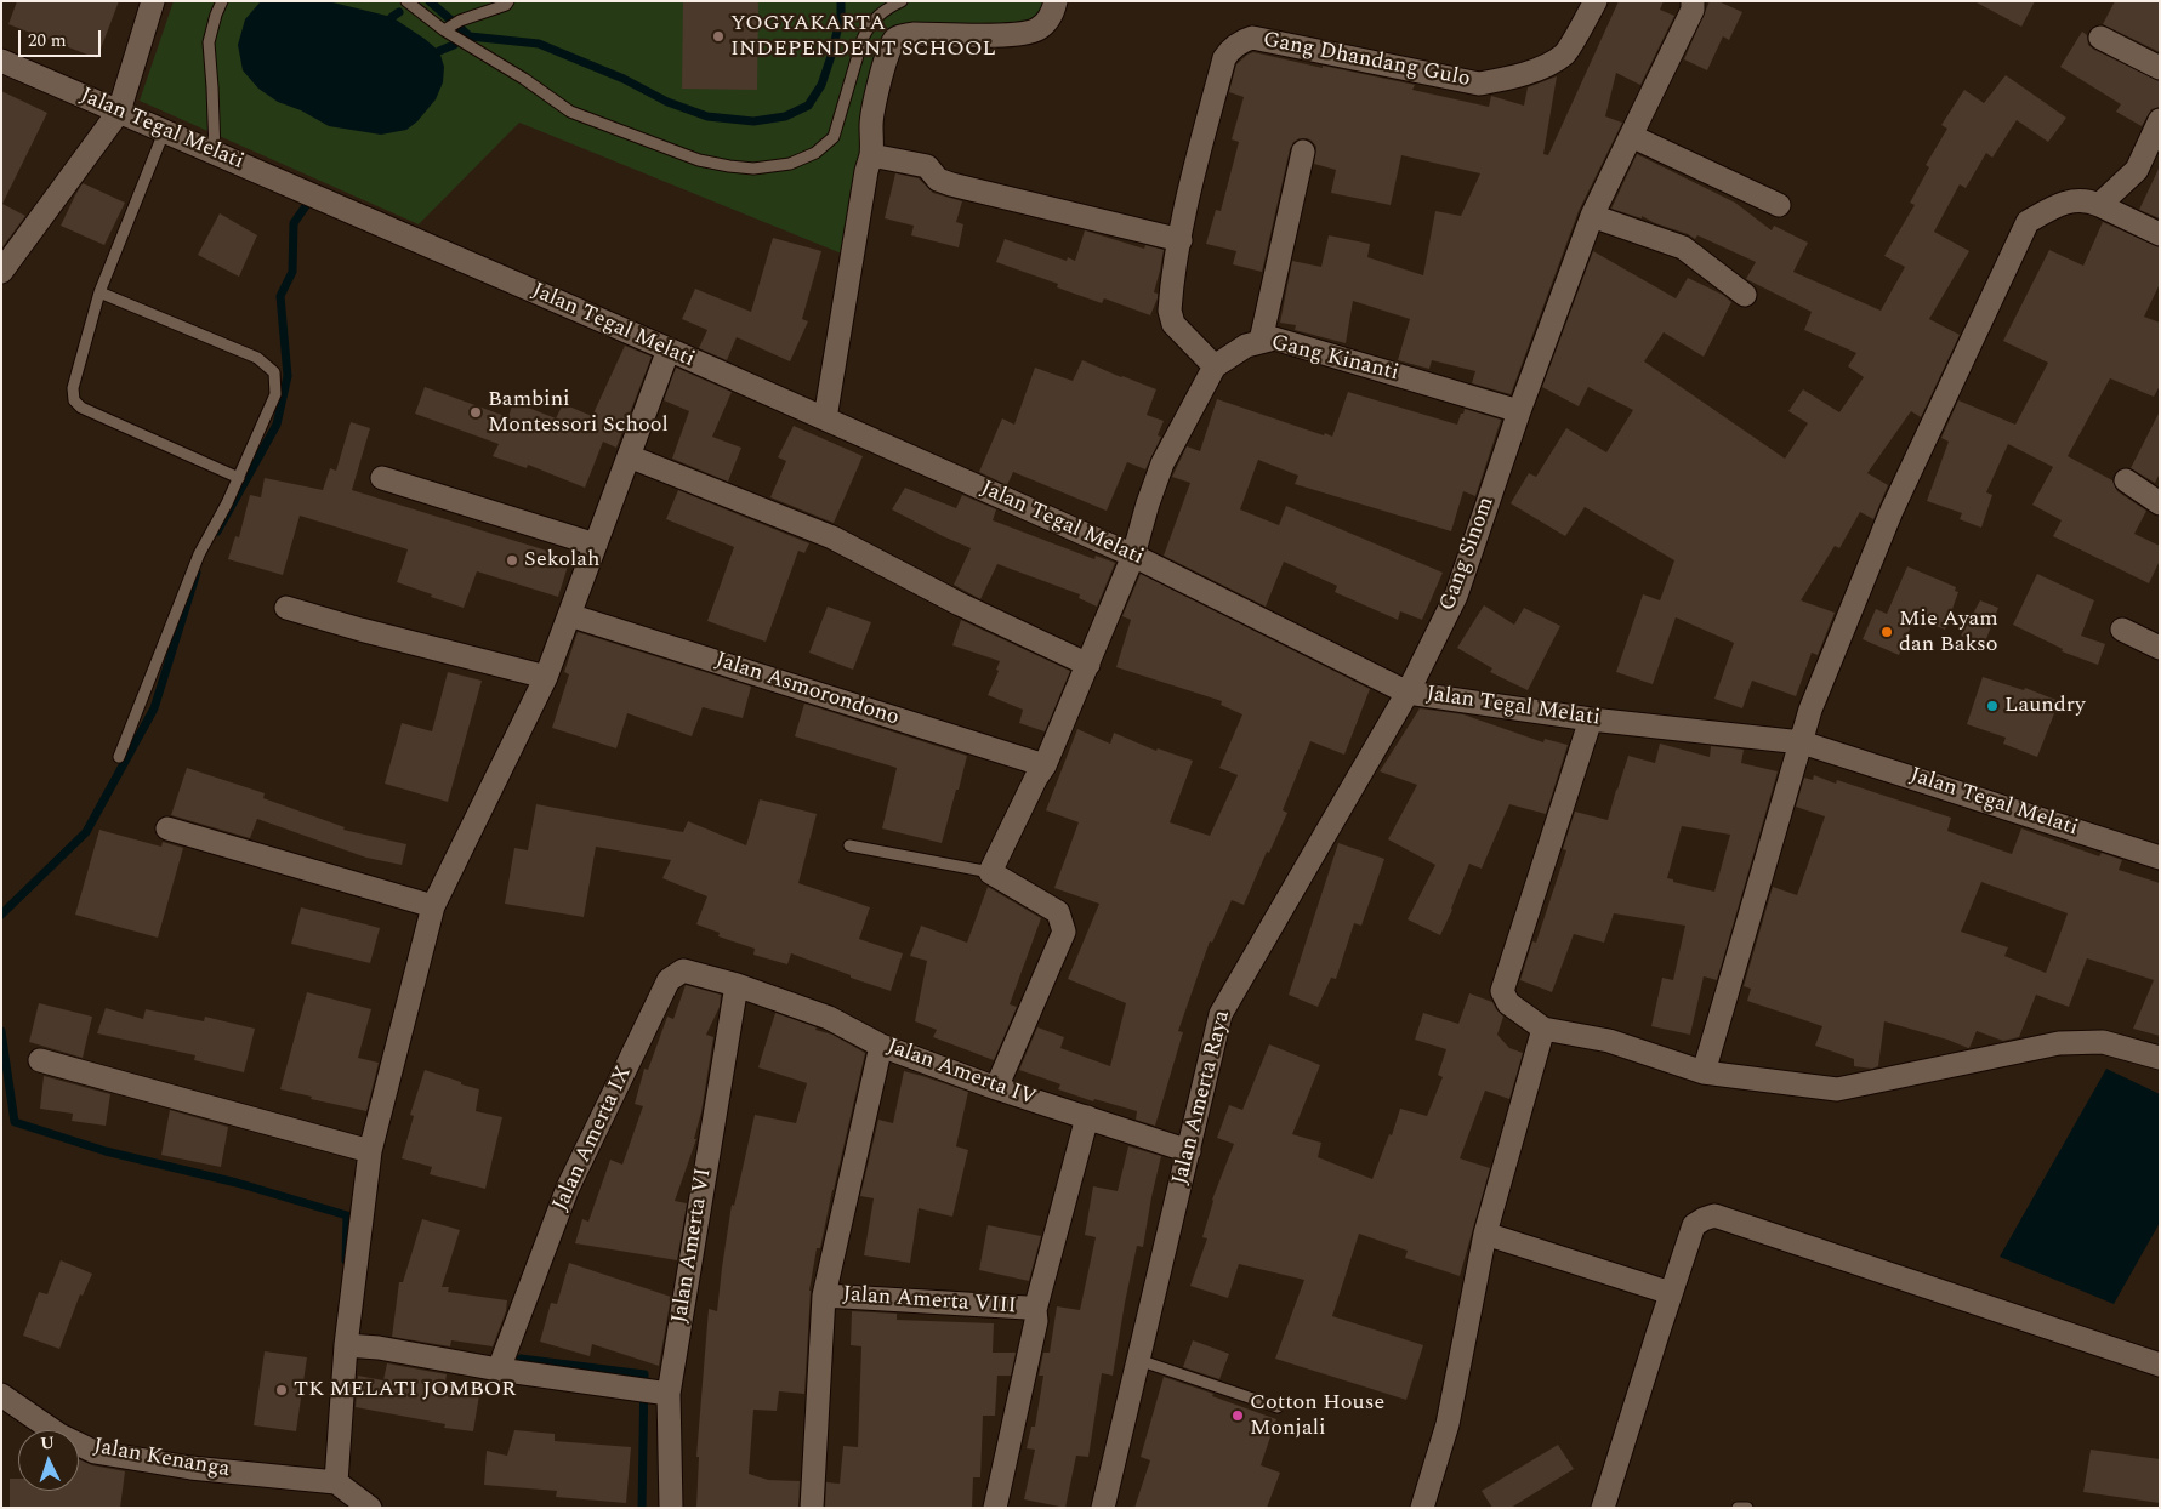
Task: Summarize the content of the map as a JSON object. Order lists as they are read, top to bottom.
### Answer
{
  "streets": {
    "street": [
      "Gang Dhandang Gulo",
      "Jalan Tegal Melati",
      "Gang Kinanti",
      "Gang Sinom",
      "Jalan Asmorondono",
      "Jalan Amerta IV",
      "Jalan Amerta Raya",
      "Jalan Amerta IX",
      "Jalan Amerta VI",
      "Jalan Amerta VIII",
      "Jalan Kenanga"
    ]
  },
  "crossings": [
    ["Gang Dhandang Gulo", "Gang Kinanti"],
    ["Jalan Tegal Melati", "Gang Kinanti"],
    ["Jalan Tegal Melati", "Gang Sinom"],
    ["Jalan Tegal Melati", "Jalan Amerta Raya"],
    ["Gang Kinanti", "Gang Sinom"],
    ["Gang Kinanti", "Jalan Asmorondono"],
    ["Gang Sinom", "Jalan Amerta Raya"],
    ["Jalan Amerta IV", "Jalan Amerta Raya"],
    ["Jalan Amerta IV", "Jalan Amerta IX"],
    ["Jalan Amerta IV", "Jalan Amerta VI"],
    ["Jalan Amerta IX", "Jalan Amerta VI"]
  ],
  "places": [
    "YOGYAKARTA INDEPENDENT SCHOOL",
    "Bambini Montessori School",
    "Sekolah",
    "Mie Ayam dan Bakso",
    "Laundry",
    "TK MELATI JOMBOR",
    "Cotton House Monjali"
  ],
  "scale_bar": "20 m",
  "north": "top"
}
